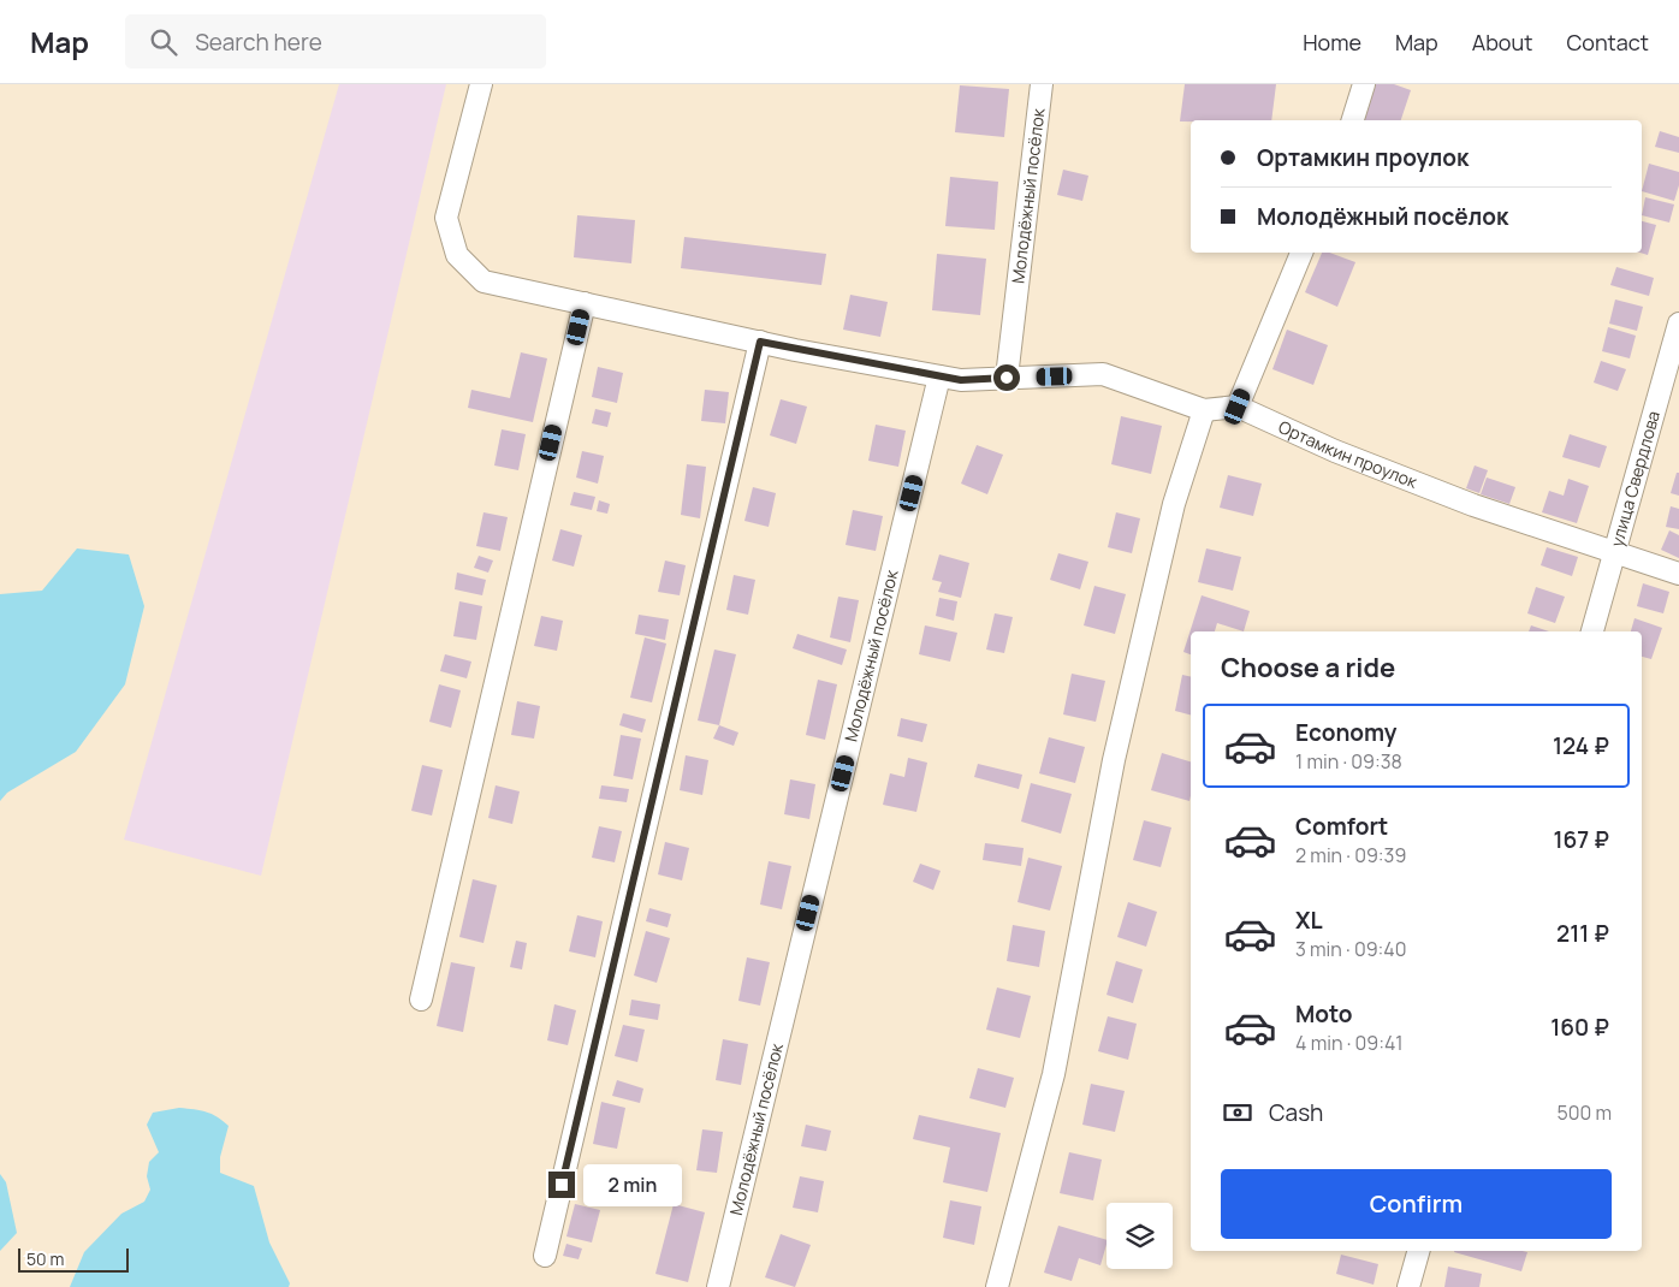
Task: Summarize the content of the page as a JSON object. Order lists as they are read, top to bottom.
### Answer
{
  "streets": {
    "street": ["Молодёжный посёлок", "Ортамкин проулок", "улица Свердлова"]
  },
  "crossings": [
    ["Ортамкин проулок", "улица Свердлова"]
  ],
  "scale_bar": "50 m",
  "page": {
    "header": "Map",
    "search": "Search here",
    "nav": [
      "Home",
      "Map",
      "About",
      "Contact"
    ],
    "banner": ["Ортамкин проулок", "Молодёжный посёлок"],
    "heading": "Choose a ride",
    "list": [
      {
        "name": "Economy",
        "note": "1 min · 09:38",
        "value": "124 ₽"
      },
      {
        "name": "Comfort",
        "note": "2 min · 09:39",
        "value": "167 ₽"
      },
      {
        "name": "XL",
        "note": "3 min · 09:40",
        "value": "211 ₽"
      },
      {
        "name": "Moto",
        "note": "4 min · 09:41",
        "value": "160 ₽"
      }
    ],
    "pay": ["Cash", "500 m"],
    "buttons": "Confirm",
    "bubble": "2 min",
    "scale": "50 m"
  }
}
